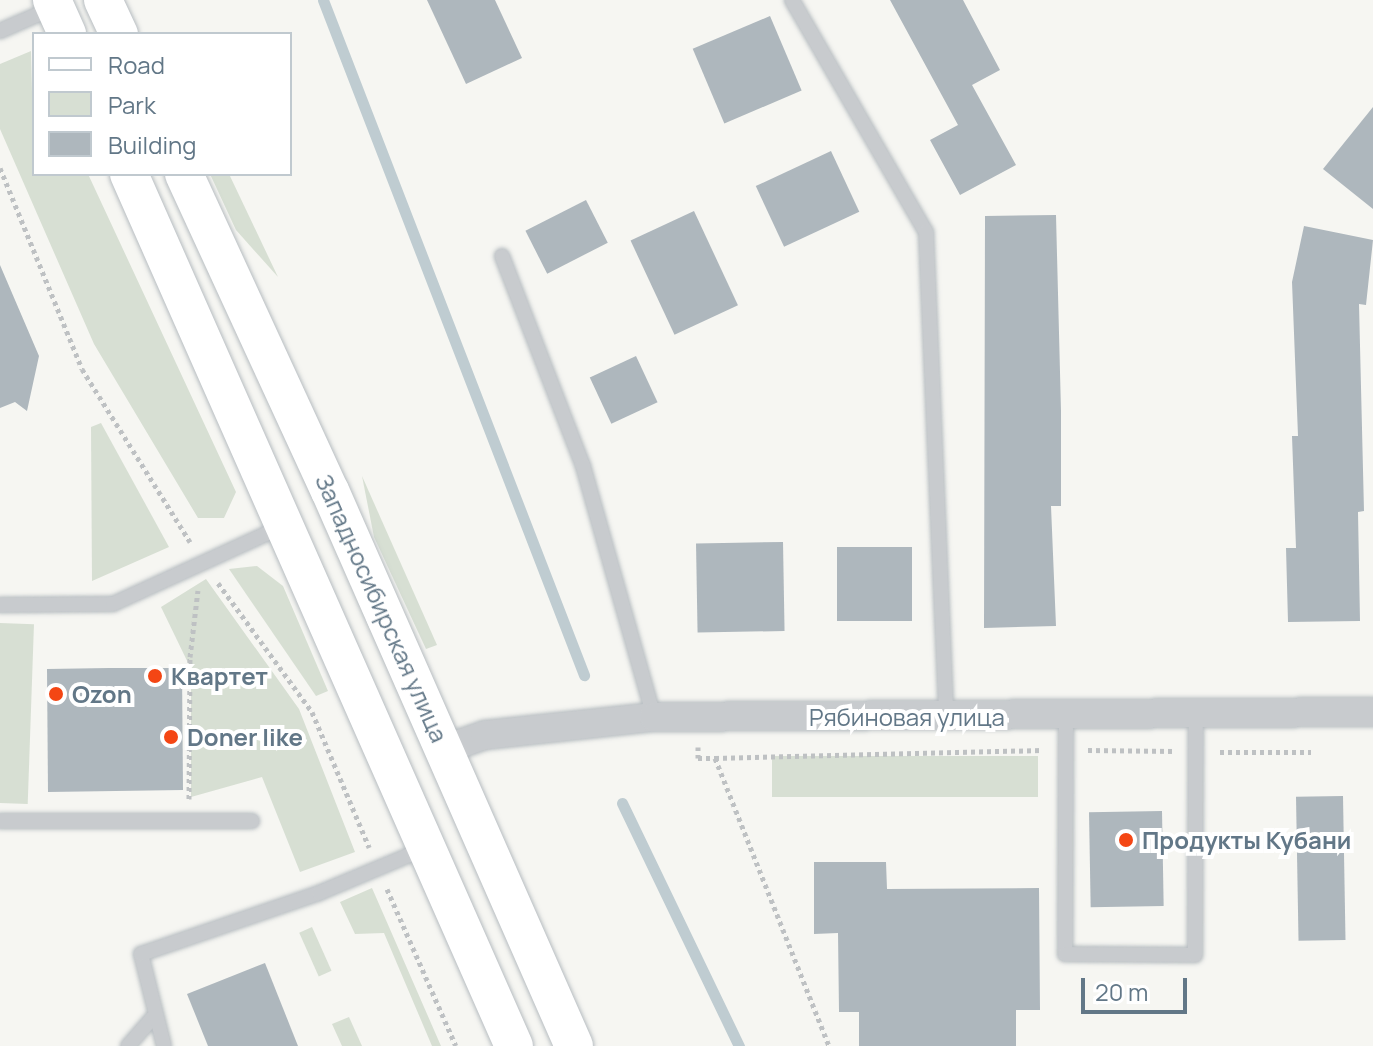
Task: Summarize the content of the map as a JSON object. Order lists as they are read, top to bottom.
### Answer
{
  "streets": {
    "main road": ["Западносибирская улица"],
    "street": ["Рябиновая улица"]
  },
  "crossings": [
    ["Западносибирская улица", "Рябиновая улица"]
  ],
  "places": [
    "Квартет",
    "Ozon",
    "Doner like",
    "Продукты Кубани"
  ],
  "legend": ["Road", "Park", "Building"],
  "scale_bar": "20 m"
}
